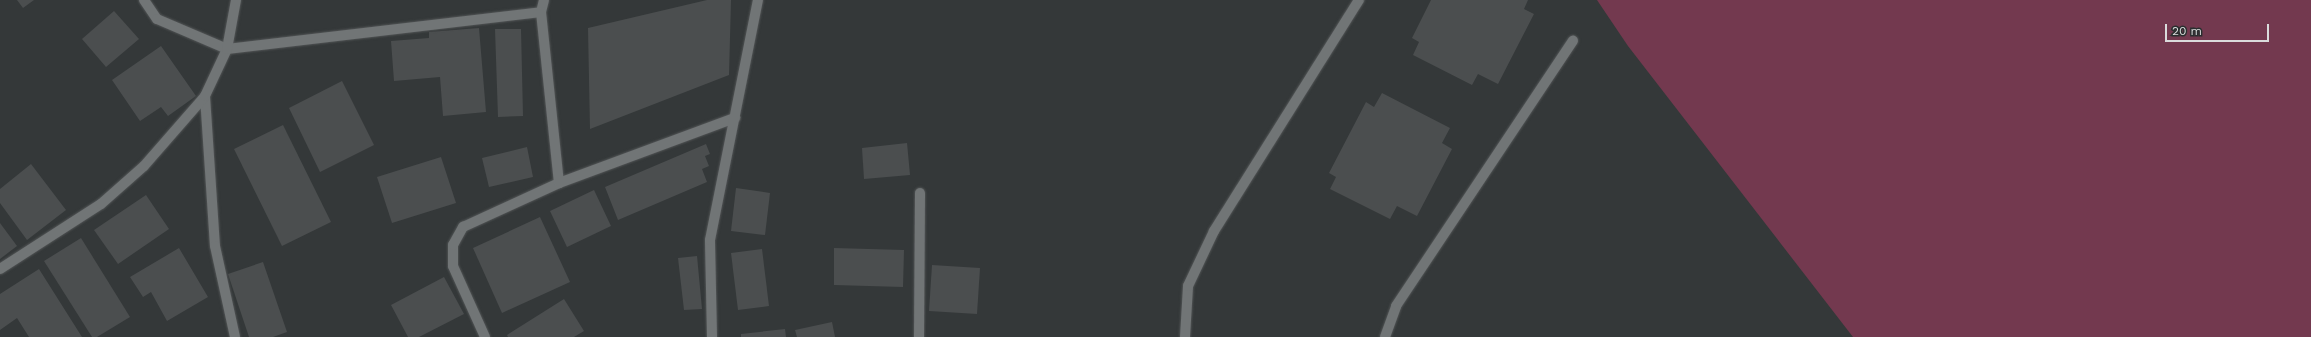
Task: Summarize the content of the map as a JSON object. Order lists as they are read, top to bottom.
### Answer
{
  "scale_bar": "20 m"
}
